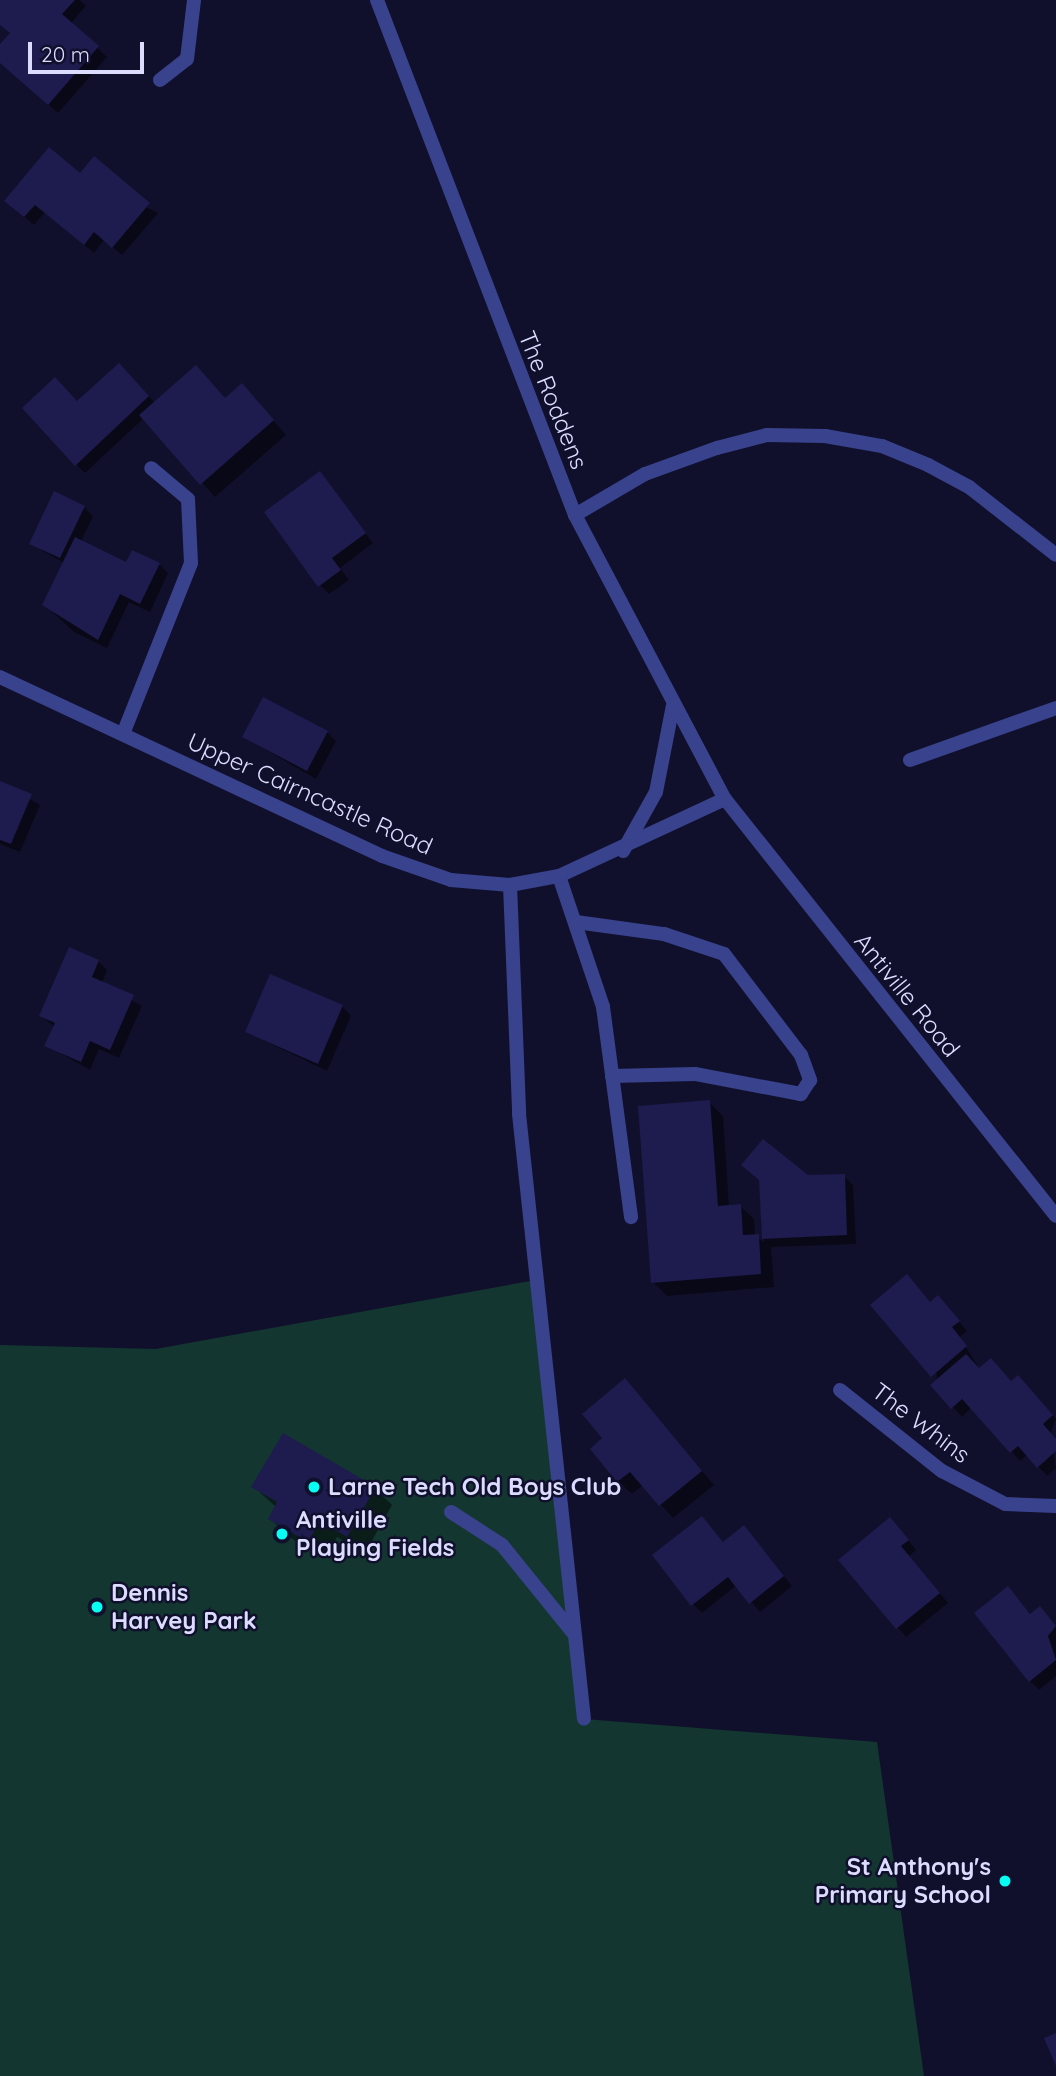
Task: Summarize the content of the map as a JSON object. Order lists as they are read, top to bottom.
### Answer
{
  "streets": {
    "street": [
      "The Roddens",
      "Upper Cairncastle Road",
      "Antiville Road",
      "The Whins"
    ]
  },
  "crossings": [
    ["The Roddens", "Upper Cairncastle Road"],
    ["The Roddens", "Antiville Road"],
    ["Upper Cairncastle Road", "Antiville Road"]
  ],
  "places": [
    "Larne Tech Old Boys Club",
    "Antiville Playing Fields",
    "Dennis Harvey Park",
    "St Anthony's Primary School"
  ],
  "scale_bar": "20 m"
}
